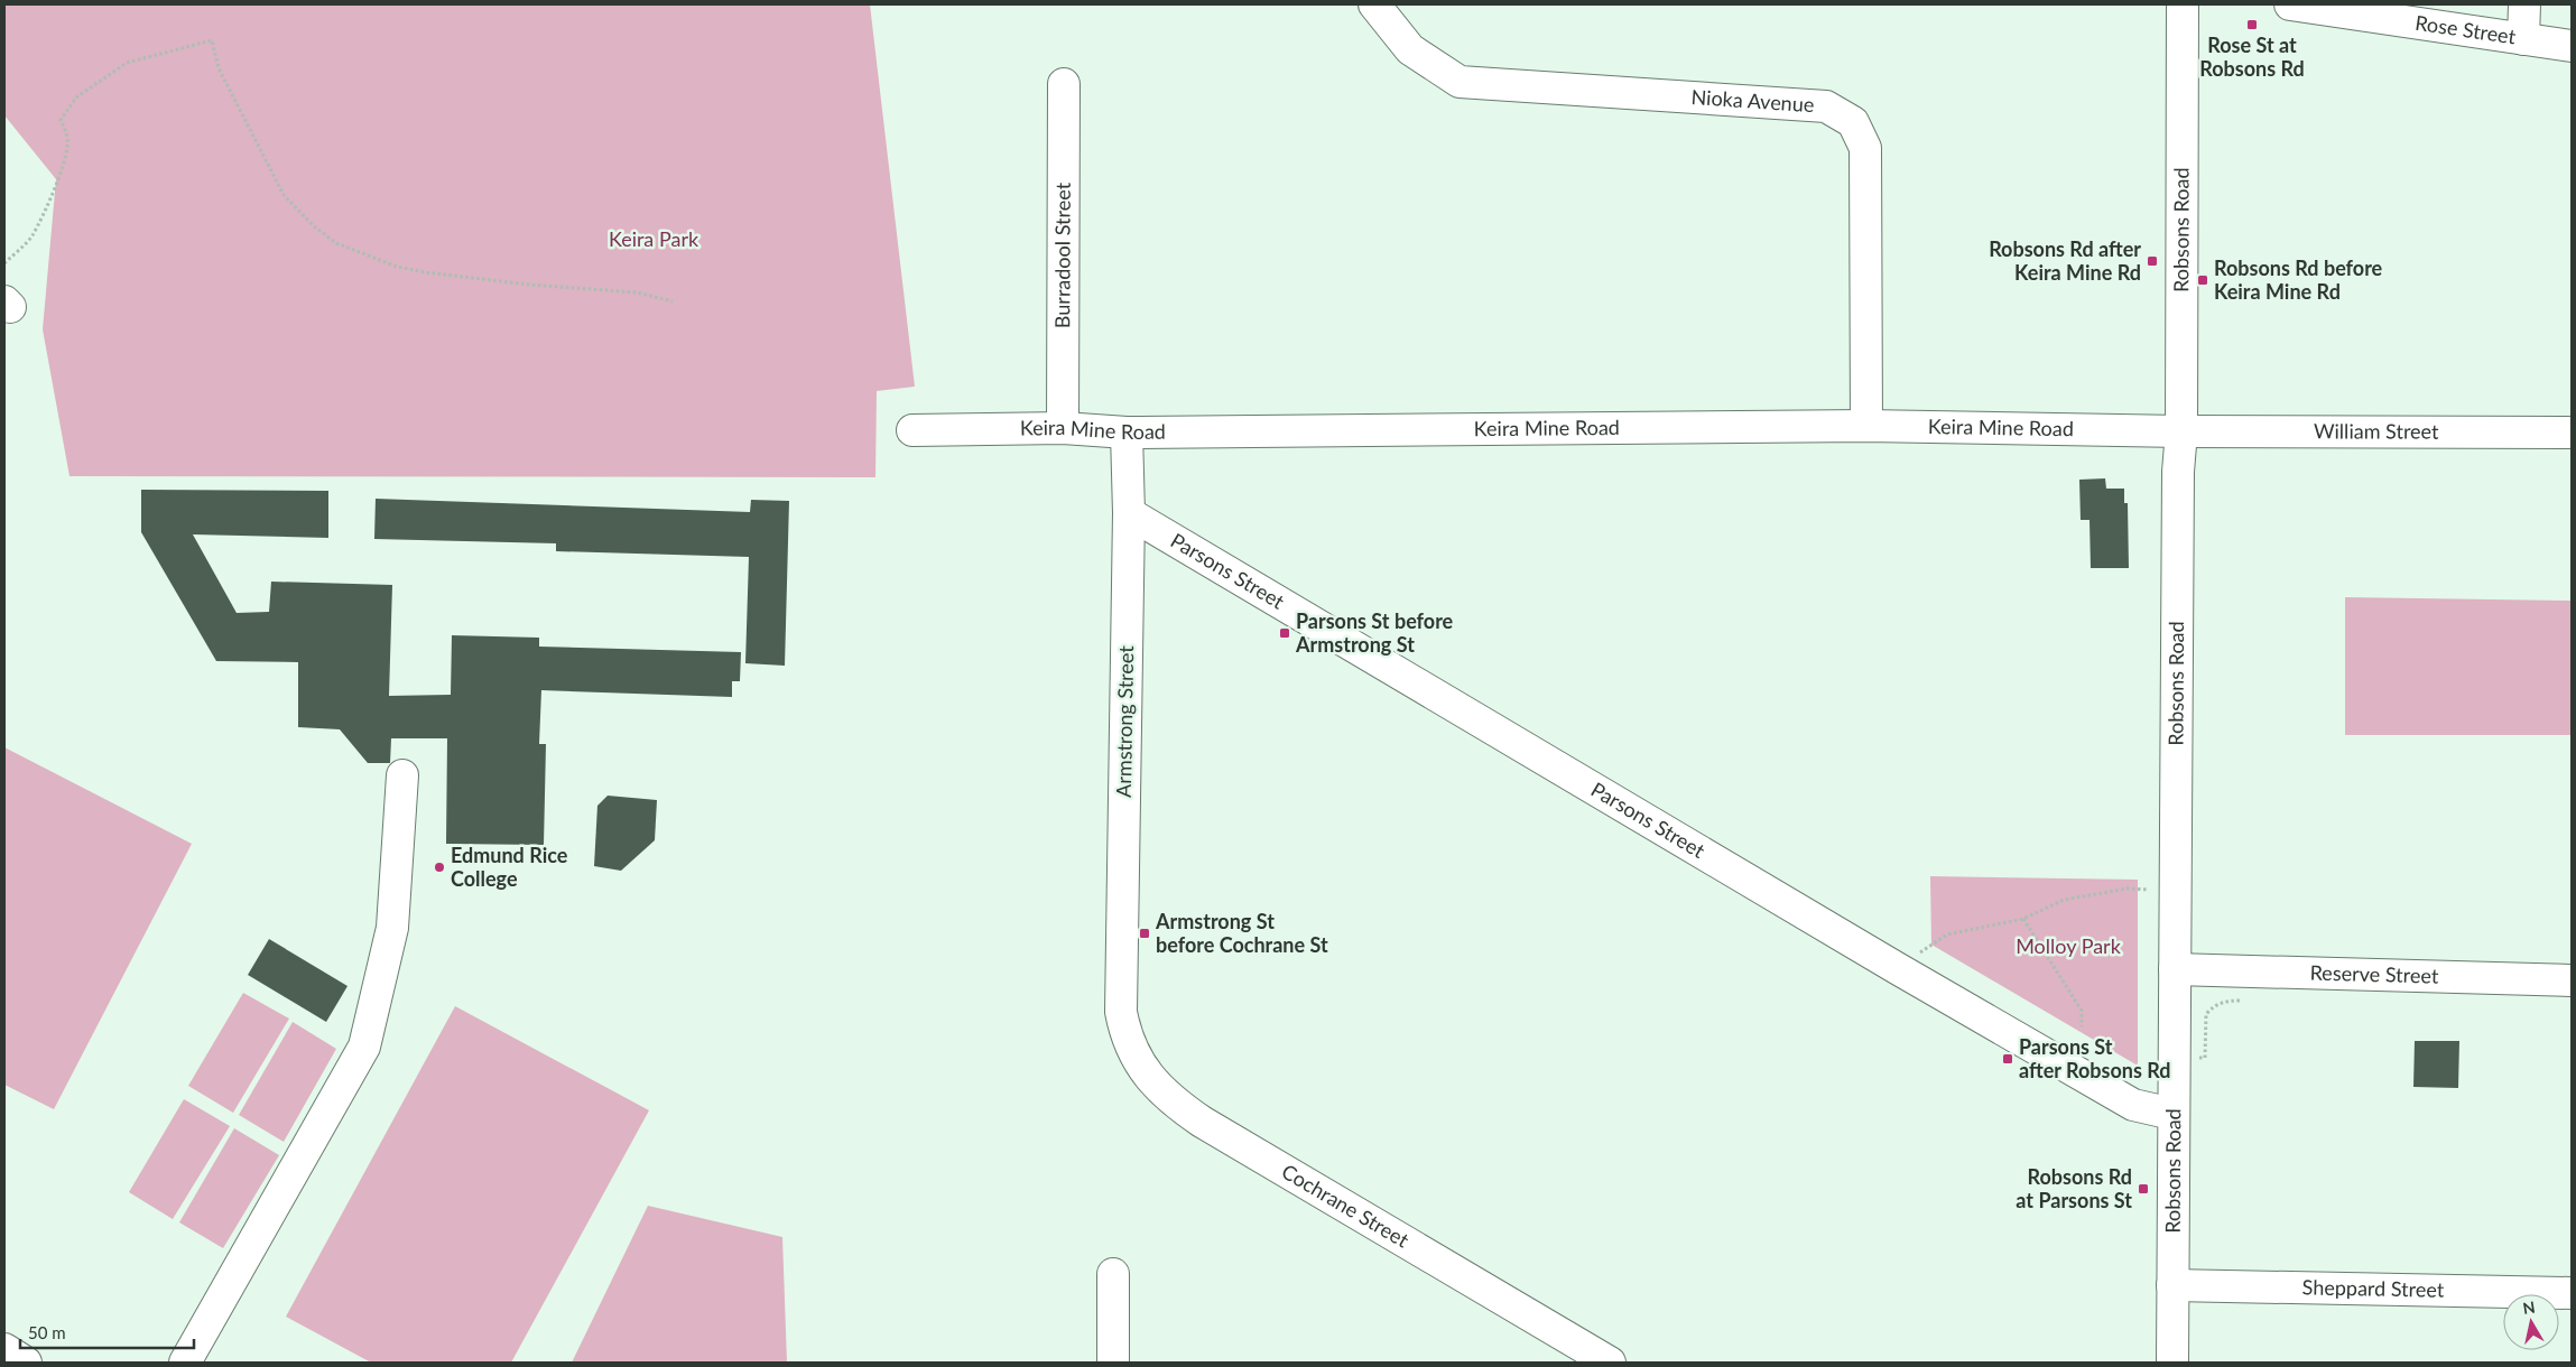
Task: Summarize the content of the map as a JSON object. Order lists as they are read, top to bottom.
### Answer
{
  "streets": {
    "street": [
      "Rose Street",
      "Nioka Avenue",
      "Robsons Road",
      "Burradool Street",
      "Keira Mine Road",
      "William Street",
      "Parsons Street",
      "Armstrong Street",
      "Reserve Street",
      "Cochrane Street",
      "Sheppard Street"
    ]
  },
  "crossings": [
    ["Nioka Avenue", "Keira Mine Road"],
    ["Robsons Road", "Keira Mine Road"],
    ["Robsons Road", "William Street"],
    ["Robsons Road", "Parsons Street"],
    ["Robsons Road", "Reserve Street"],
    ["Robsons Road", "Sheppard Street"],
    ["Burradool Street", "Keira Mine Road"],
    ["Keira Mine Road", "William Street"],
    ["Keira Mine Road", "Armstrong Street"],
    ["Parsons Street", "Armstrong Street"],
    ["Armstrong Street", "Cochrane Street"]
  ],
  "parks": ["Keira Park", "Molloy Park"],
  "places": {
    "transit": [
      "Rose St at Robsons Rd",
      "Robsons Rd after Keira Mine Rd",
      "Robsons Rd before Keira Mine Rd",
      "Parsons St before Armstrong St",
      "Armstrong St before Cochrane St",
      "Parsons St after Robsons Rd",
      "Robsons Rd at Parsons St"
    ],
    "other": ["Edmund Rice College"]
  },
  "scale_bar": "50 m",
  "north": "top"
}
